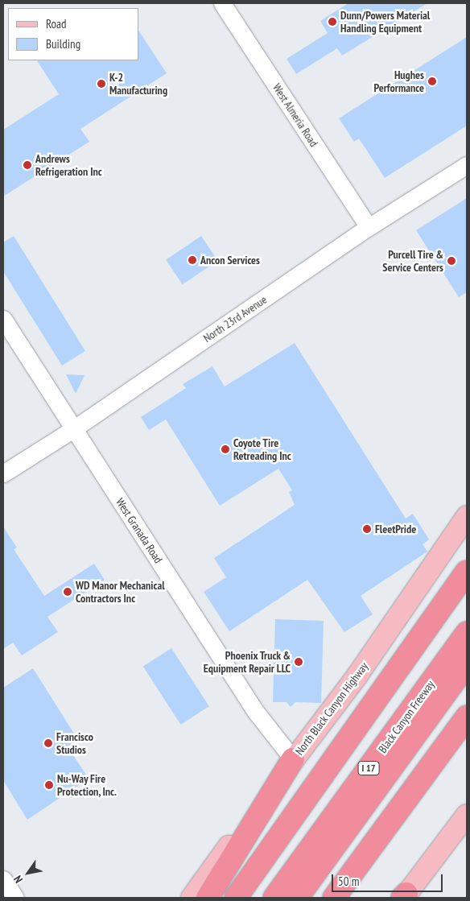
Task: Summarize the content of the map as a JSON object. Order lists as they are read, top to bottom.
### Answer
{
  "streets": {
    "highway": ["Black Canyon Freeway", "I 17"],
    "main road": ["North Black Canyon Highway"],
    "street": ["West Almeria Road", "North 23rd Avenue", "West Granada Road"]
  },
  "crossings": [
    ["West Almeria Road", "North 23rd Avenue"],
    ["North 23rd Avenue", "West Granada Road"],
    ["West Granada Road", "North Black Canyon Highway"]
  ],
  "places": [
    "Dunn/Powers Material Handling Equipment",
    "Hughes Performance",
    "K-2 Manufacturing",
    "Andrews Refrigeration Inc",
    "Ancon Services",
    "Purcell Tire & Service Centers",
    "Coyote Tire Retreading Inc",
    "FleetPride",
    "WD Manor Mechanical Contractors Inc",
    "Phoenix Truck & Equipment Repair LLC",
    "Francisco Studios",
    "Nu-Way Fire Protection, Inc."
  ],
  "legend": ["Road", "Building"],
  "scale_bar": "50 m",
  "north": "bottom left"
}
